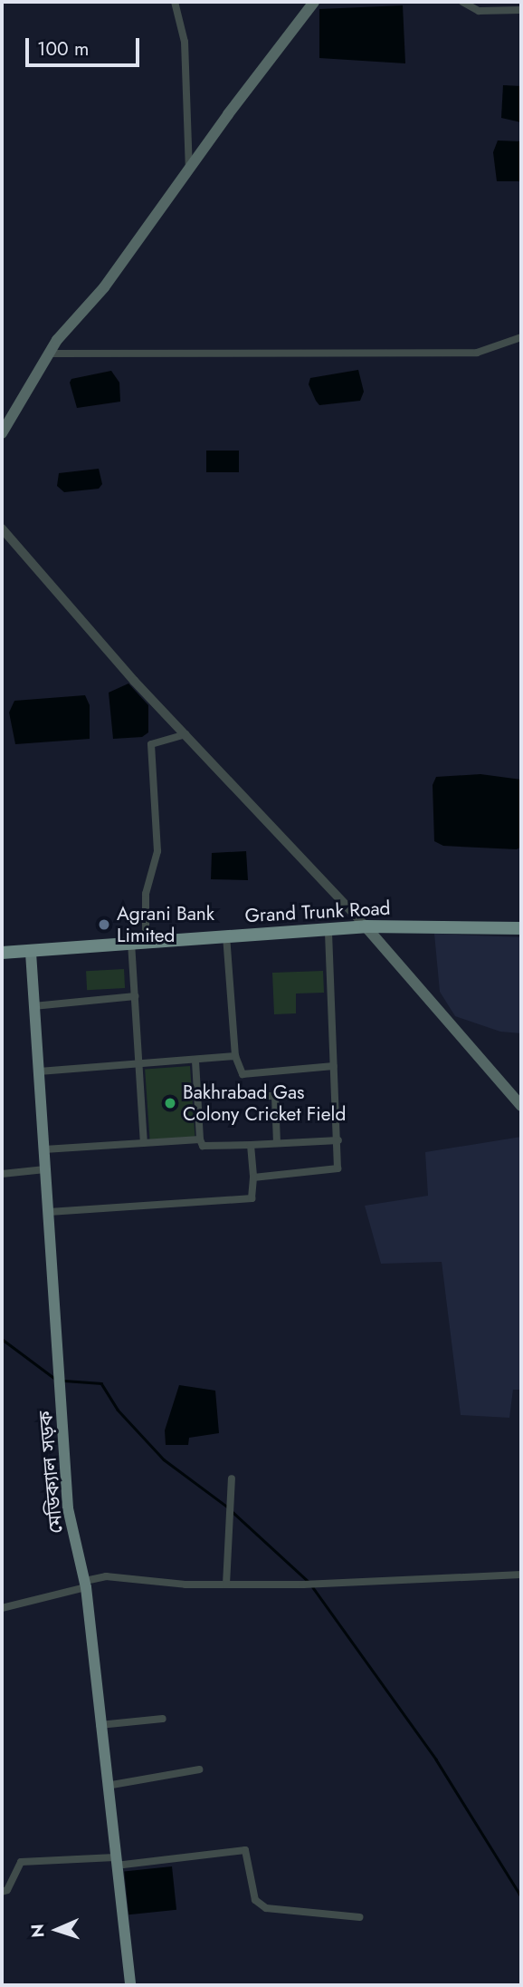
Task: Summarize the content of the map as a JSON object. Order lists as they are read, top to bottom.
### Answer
{
  "streets": {
    "highway": ["Grand Trunk Road"],
    "main road": ["মেডিক্যাল সড়ক"]
  },
  "crossings": [
    ["Grand Trunk Road", "মেডিক্যাল সড়ক"]
  ],
  "places": ["Agrani Bank Limited", "Bakhrabad Gas Colony Cricket Field"],
  "scale_bar": "100 m",
  "north": "left"
}
